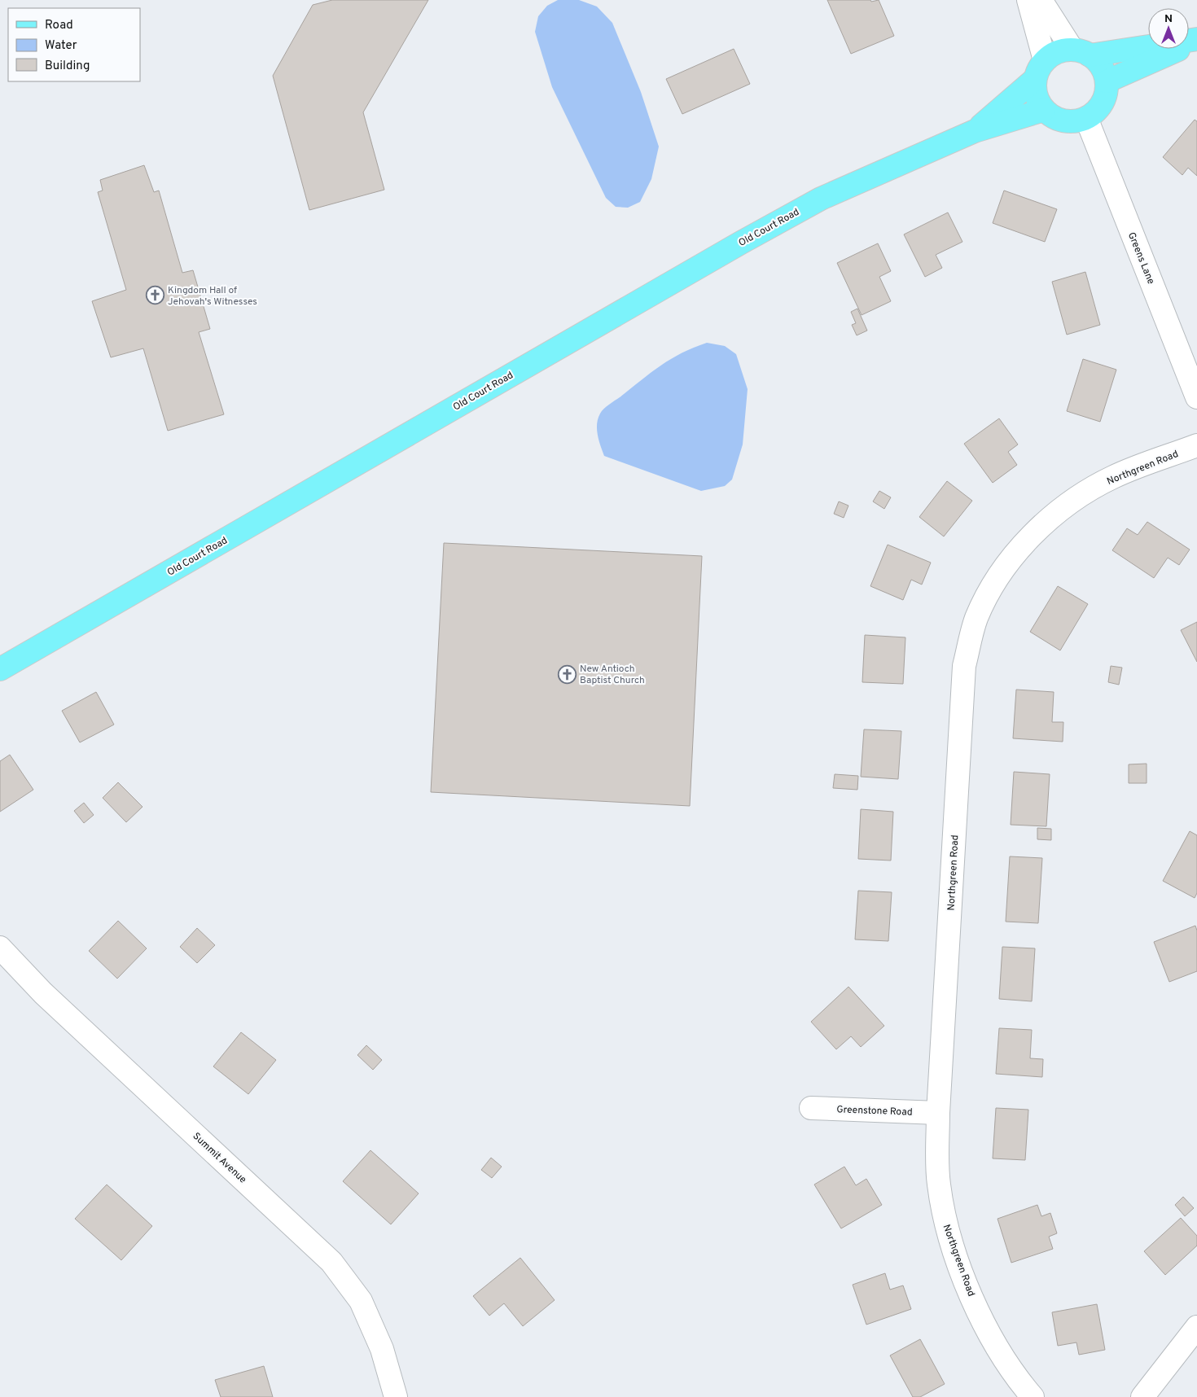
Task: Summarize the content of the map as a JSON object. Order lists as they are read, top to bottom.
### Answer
{
  "streets": {
    "main road": ["Old Court Road"],
    "street": [
      "Greens Lane",
      "Northgreen Road",
      "Greenstone Road",
      "Summit Avenue"
    ]
  },
  "crossings": [
    ["Old Court Road", "Greens Lane"],
    ["Northgreen Road", "Greenstone Road"]
  ],
  "places": {
    "church": ["Kingdom Hall of Jehovah's Witnesses", "New Antioch Baptist Church"]
  },
  "legend": ["Road", "Water", "Building"],
  "north": "top"
}
